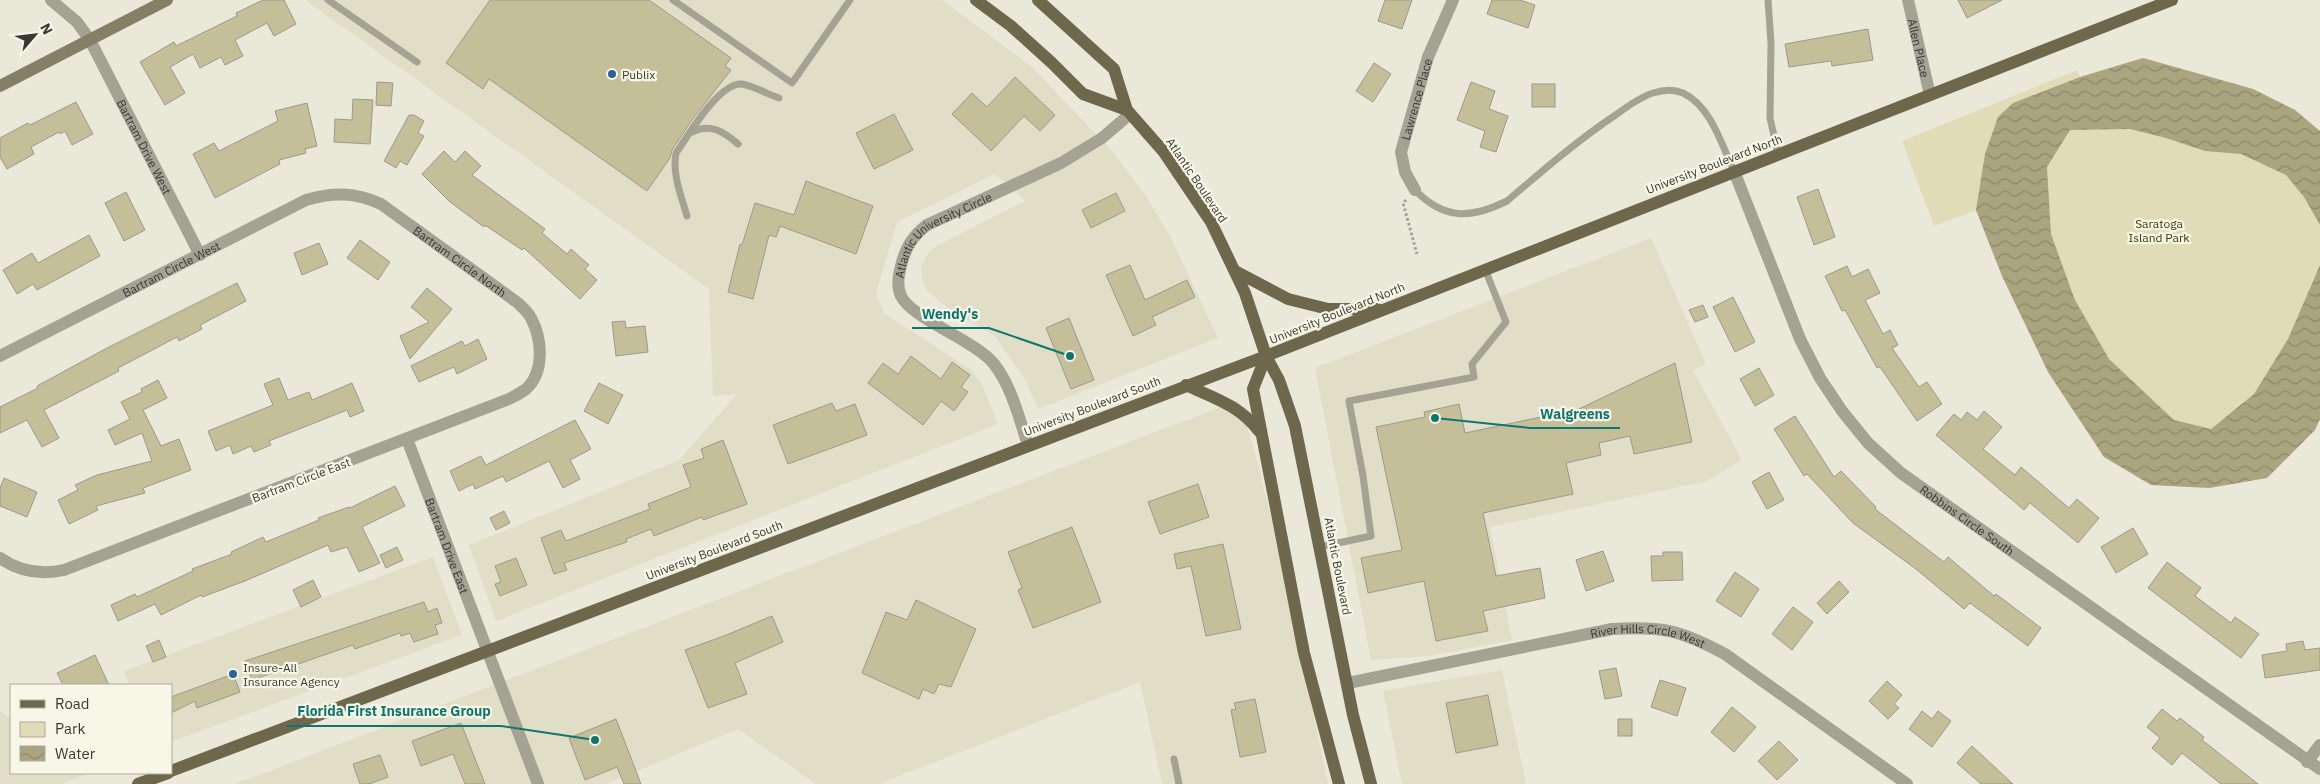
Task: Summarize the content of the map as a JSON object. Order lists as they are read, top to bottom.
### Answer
{
  "streets": {
    "main road": ["University Boulevard North", "Atlantic Boulevard", "University Boulevard South"],
    "street": [
      "Allen Place",
      "Lawrence Place",
      "Bartram Drive West",
      "Atlantic University Circle",
      "Bartram Circle North",
      "Bartram Circle West",
      "Bartram Circle East",
      "Robbins Circle South",
      "Bartram Drive East",
      "River Hills Circle West"
    ]
  },
  "crossings": [
    ["Allen Place", "University Boulevard North"],
    ["Bartram Drive West", "Bartram Circle West"],
    ["University Boulevard North", "Atlantic Boulevard"],
    ["University Boulevard North", "University Boulevard South"],
    ["University Boulevard North", "Robbins Circle South"],
    ["Atlantic Boulevard", "Atlantic University Circle"],
    ["Atlantic Boulevard", "University Boulevard South"],
    ["Atlantic Boulevard", "River Hills Circle West"],
    ["Atlantic University Circle", "University Boulevard South"],
    ["Bartram Circle North", "Bartram Circle West"],
    ["Bartram Circle North", "Bartram Circle East"],
    ["University Boulevard South", "Bartram Drive East"],
    ["Bartram Circle East", "Bartram Drive East"]
  ],
  "parks": ["Saratoga Island Park"],
  "places": [
    "Publix",
    "Wendy's",
    "Walgreens",
    "Insure-All Insurance Agency",
    "Florida First Insurance Group"
  ],
  "legend": ["Road", "Park", "Water"],
  "north": "top right"
}
